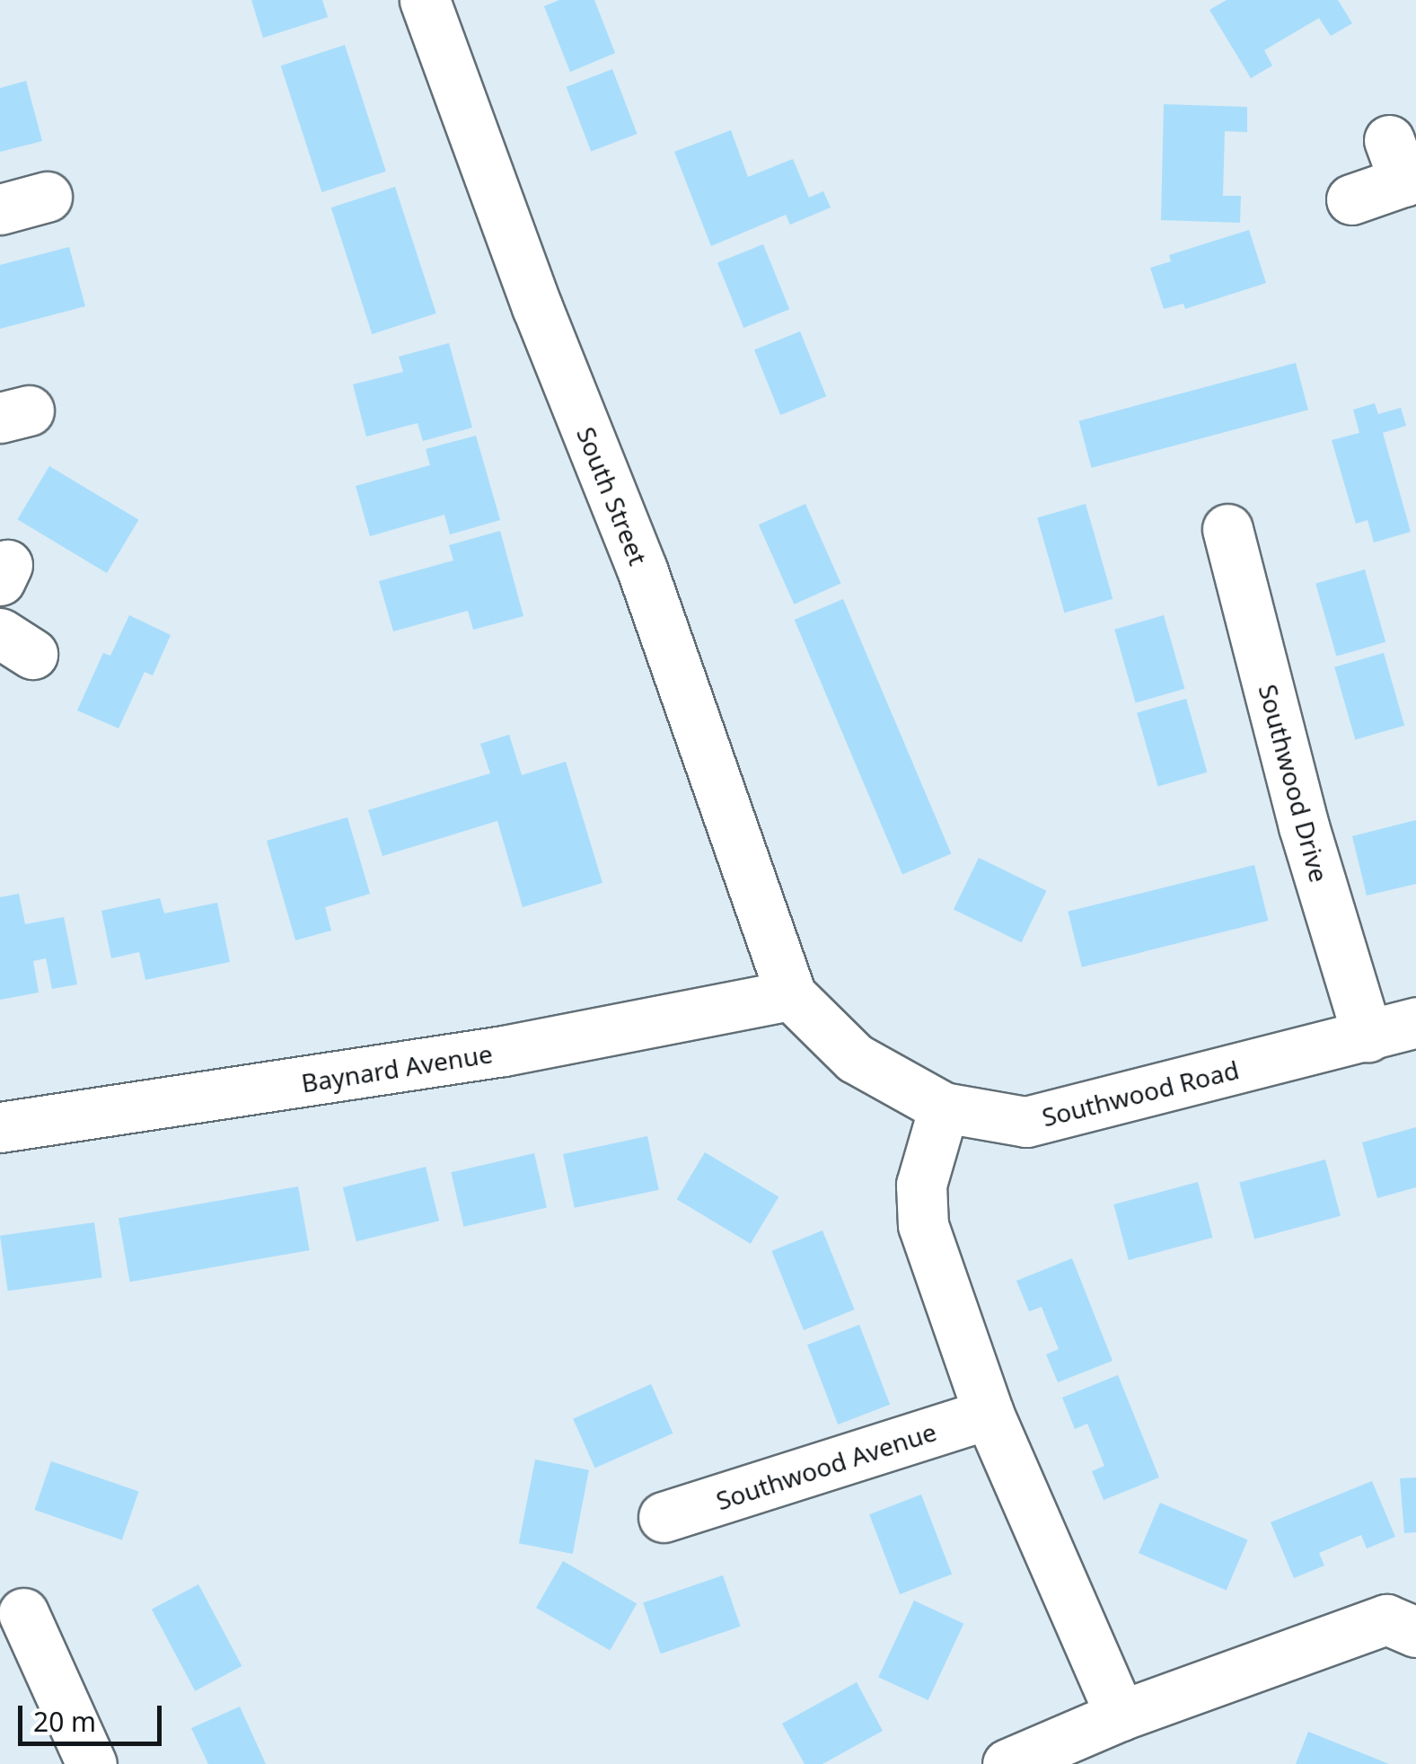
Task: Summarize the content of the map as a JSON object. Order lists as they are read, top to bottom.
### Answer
{
  "streets": {
    "street": [
      "South Street",
      "Southwood Drive",
      "Baynard Avenue",
      "Southwood Road",
      "Southwood Avenue"
    ]
  },
  "crossings": [
    ["South Street", "Baynard Avenue"],
    ["South Street", "Southwood Road"],
    ["Southwood Drive", "Southwood Road"],
    ["Baynard Avenue", "Southwood Road"]
  ],
  "scale_bar": "20 m"
}
